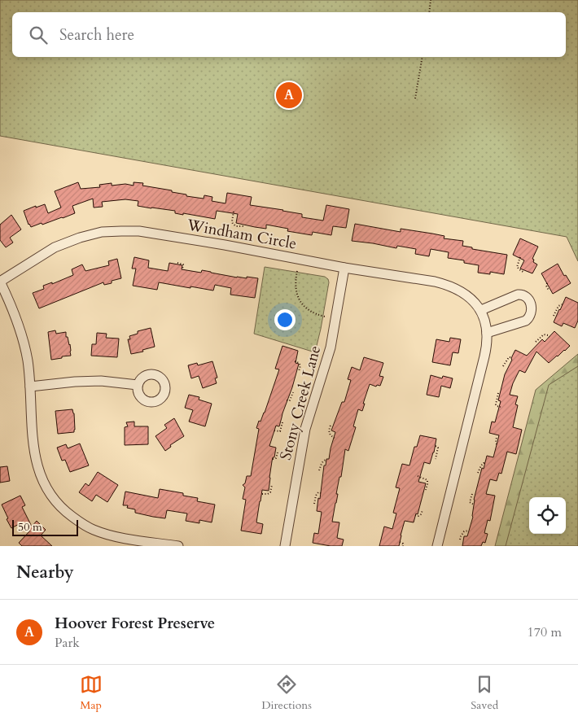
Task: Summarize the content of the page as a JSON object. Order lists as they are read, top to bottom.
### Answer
{
  "streets": {
    "street": ["Windham Circle", "Stony Creek Lane"]
  },
  "crossings": [
    ["Windham Circle", "Stony Creek Lane"]
  ],
  "scale_bar": "50 m",
  "page": {
    "search": "Search here",
    "pins": "A",
    "scale": "50 m",
    "heading": "Nearby",
    "list": [
      {
        "mark": "A",
        "name": "Hoover Forest Preserve",
        "note": "Park",
        "value": "170 m"
      }
    ],
    "nav": ["Map", "Directions", "Saved"]
  }
}
